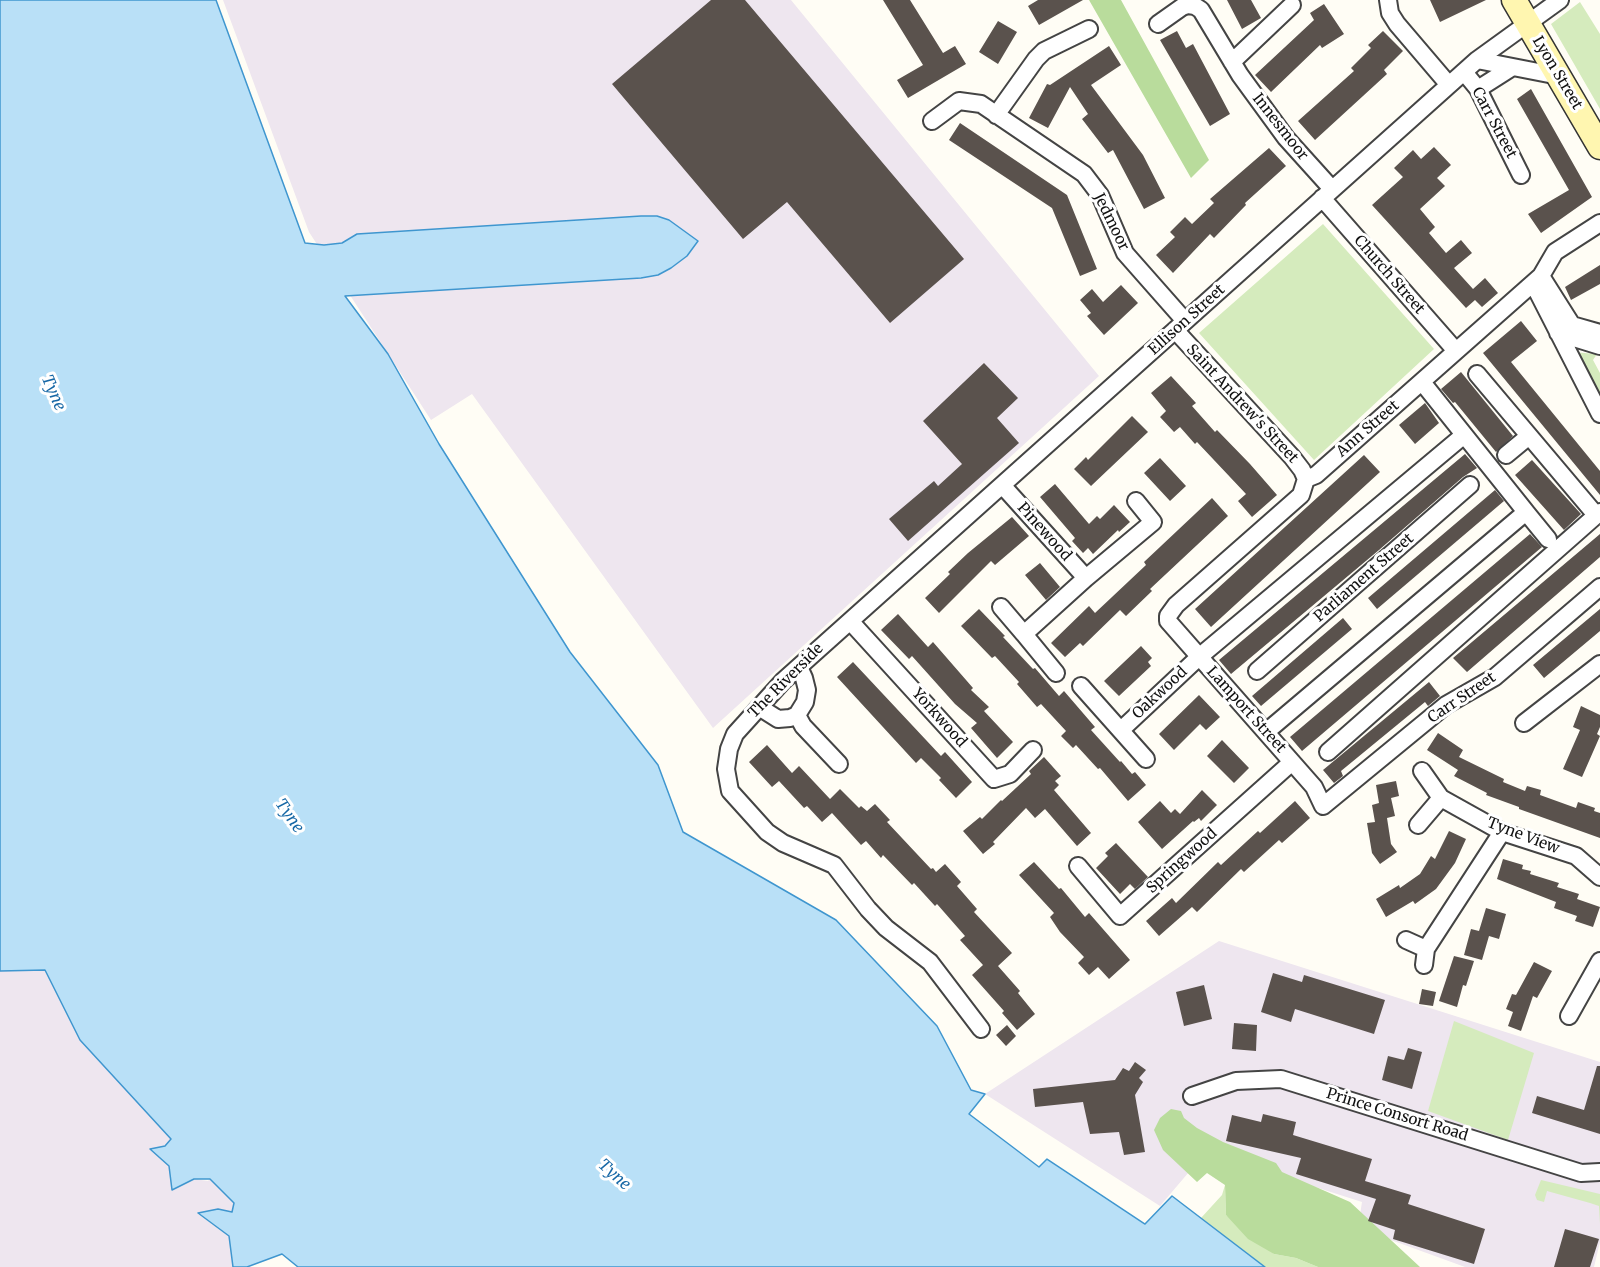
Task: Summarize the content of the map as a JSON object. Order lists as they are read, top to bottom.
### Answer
{
  "streets": {
    "main road": ["Lyon Street"],
    "street": [
      "Carr Street",
      "Innesmoor",
      "Jedmoor",
      "Church Street",
      "Ellison Street",
      "Saint Andrew's Street",
      "Ann Street",
      "Pinewood",
      "Parliament Street",
      "The Riverside",
      "Oakwood",
      "Lamport Street",
      "Yorkwood",
      "Tyne View",
      "Springwood",
      "Prince Consort Road"
    ]
  },
  "crossings": [
    ["Lyon Street", "Ellison Street"],
    ["Carr Street", "Ellison Street"],
    ["Carr Street", "Lamport Street"],
    ["Innesmoor", "Church Street"],
    ["Innesmoor", "Ellison Street"],
    ["Jedmoor", "Ellison Street"],
    ["Jedmoor", "Saint Andrew's Street"],
    ["Church Street", "Ellison Street"],
    ["Church Street", "Ann Street"],
    ["Ellison Street", "Saint Andrew's Street"],
    ["Ellison Street", "Pinewood"],
    ["Ellison Street", "The Riverside"],
    ["Ellison Street", "Yorkwood"],
    ["Saint Andrew's Street", "Ann Street"],
    ["Ann Street", "Lamport Street"],
    ["The Riverside", "Yorkwood"],
    ["Oakwood", "Lamport Street"],
    ["Lamport Street", "Springwood"]
  ],
  "water": ["Tyne"]
}
